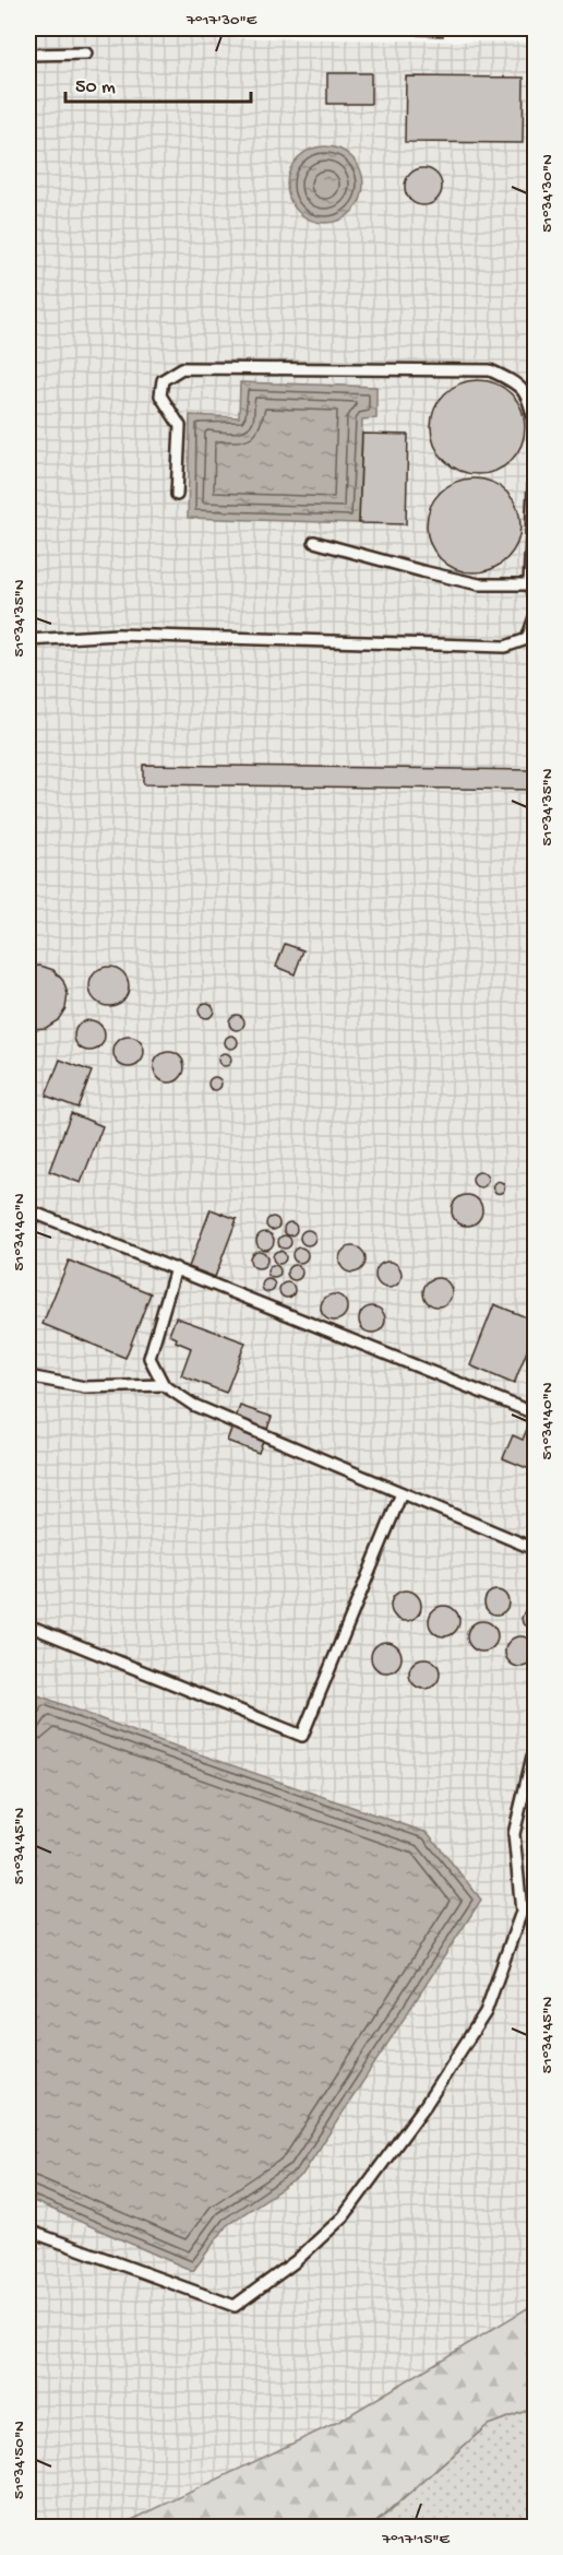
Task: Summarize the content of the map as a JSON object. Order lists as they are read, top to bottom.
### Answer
{
  "scale_bar": "50 m",
  "coordinates": [
    "7°17'30\"E",
    "51°34'30\"N",
    "51°34'35\"N",
    "51°34'40\"N",
    "51°34'45\"N",
    "51°34'50\"N",
    "7°17'15\"E"
  ]
}
